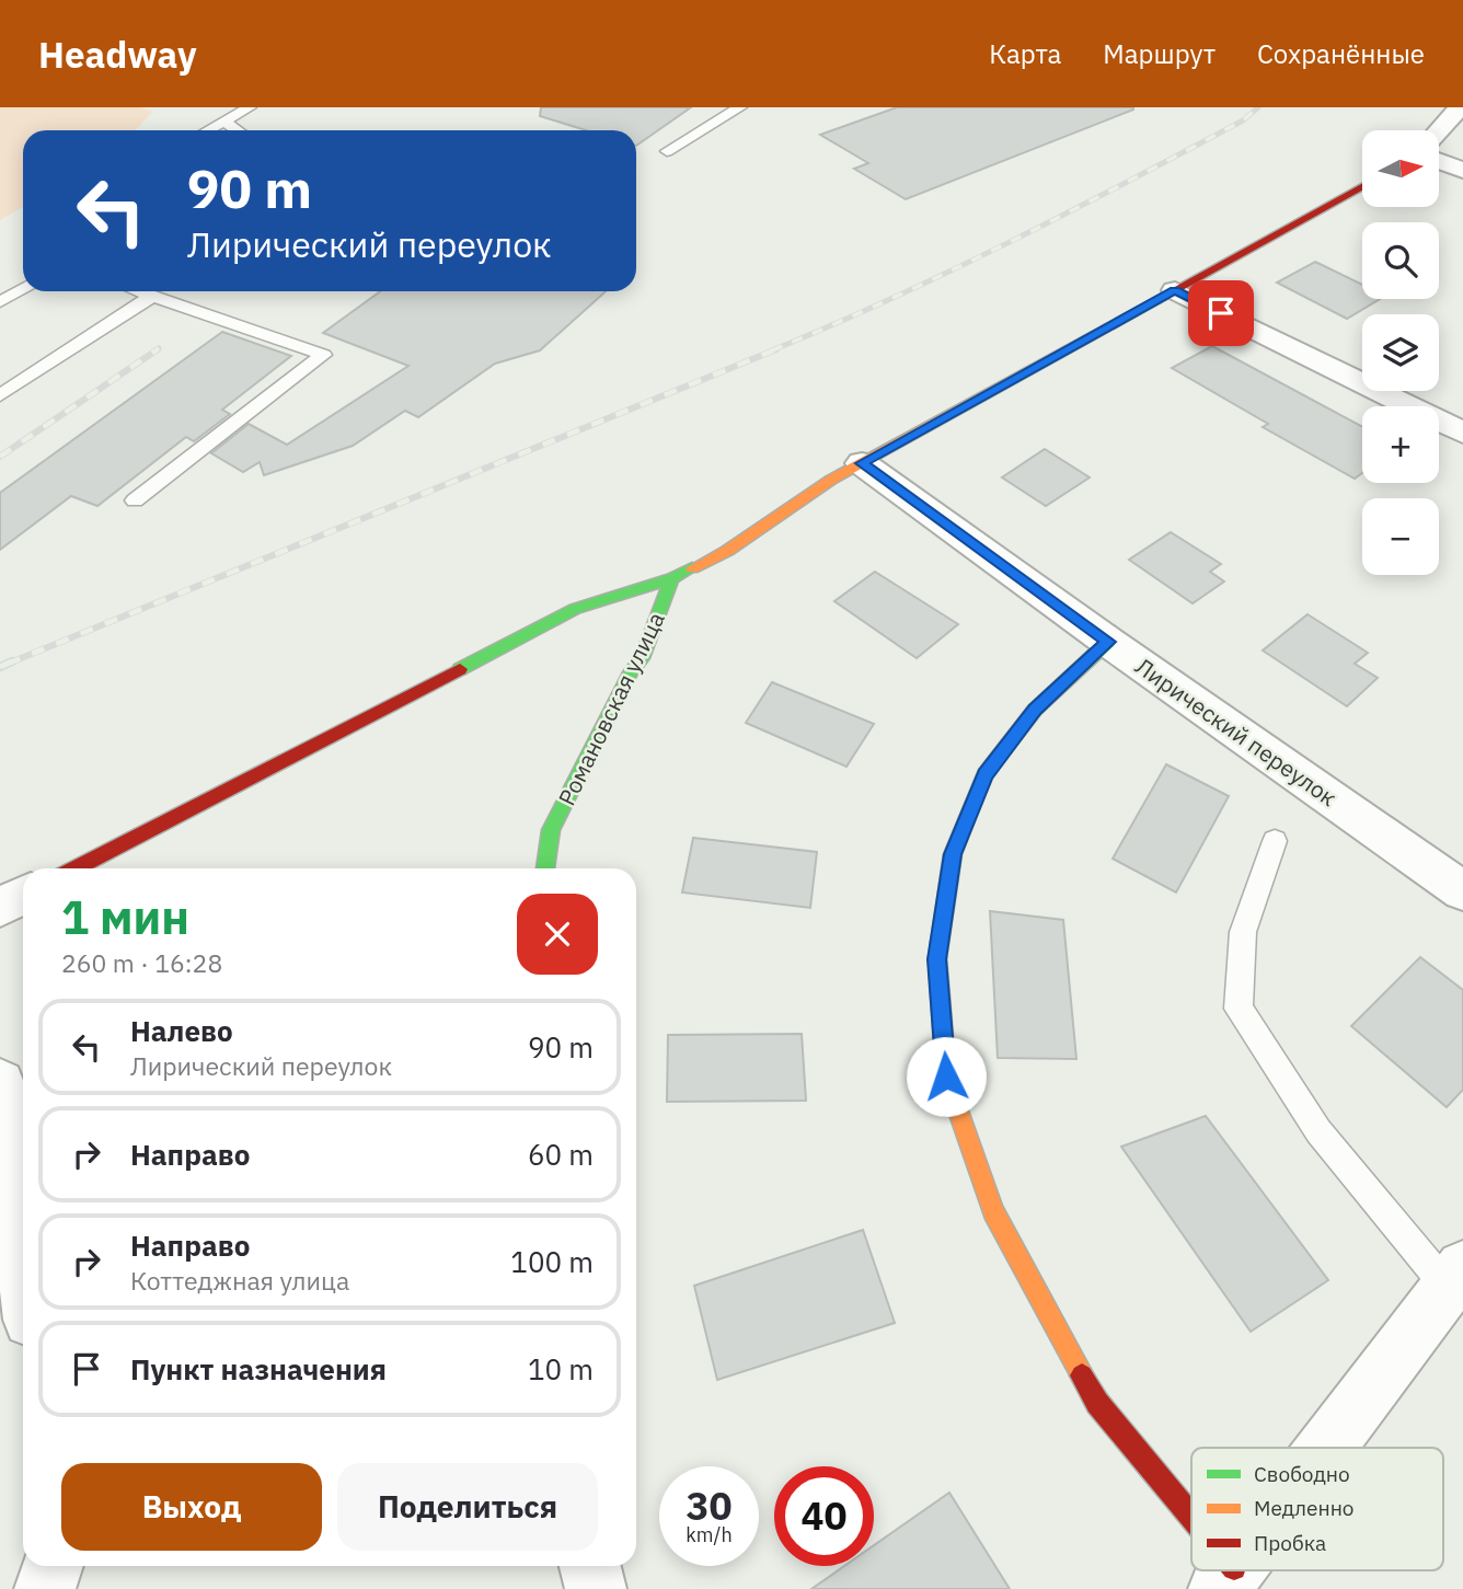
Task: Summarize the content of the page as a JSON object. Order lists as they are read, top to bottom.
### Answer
{
  "streets": {
    "street": ["Романовская улица", "Лирический переулок"]
  },
  "legend": ["Свободно", "Медленно", "Пробка"],
  "north": "right",
  "page": {
    "header": "Headway",
    "nav": ["Карта", "Маршрут", "Сохранённые"],
    "map_buttons": ["+", "−"],
    "turn": ["90 m", "Лирический переулок"],
    "heading": ["1 мин", "260 m · 16:28"],
    "list": [
      {
        "name": "Налево",
        "note": "Лирический переулок",
        "value": "90 m"
      },
      {
        "name": "Направо",
        "value": "60 m"
      },
      {
        "name": "Направо",
        "note": "Коттеджная улица",
        "value": "100 m"
      },
      {
        "name": "Пункт назначения",
        "value": "10 m"
      }
    ],
    "buttons": ["Выход", "Поделиться"],
    "speed": "30 km/h",
    "limit": "40"
  }
}
